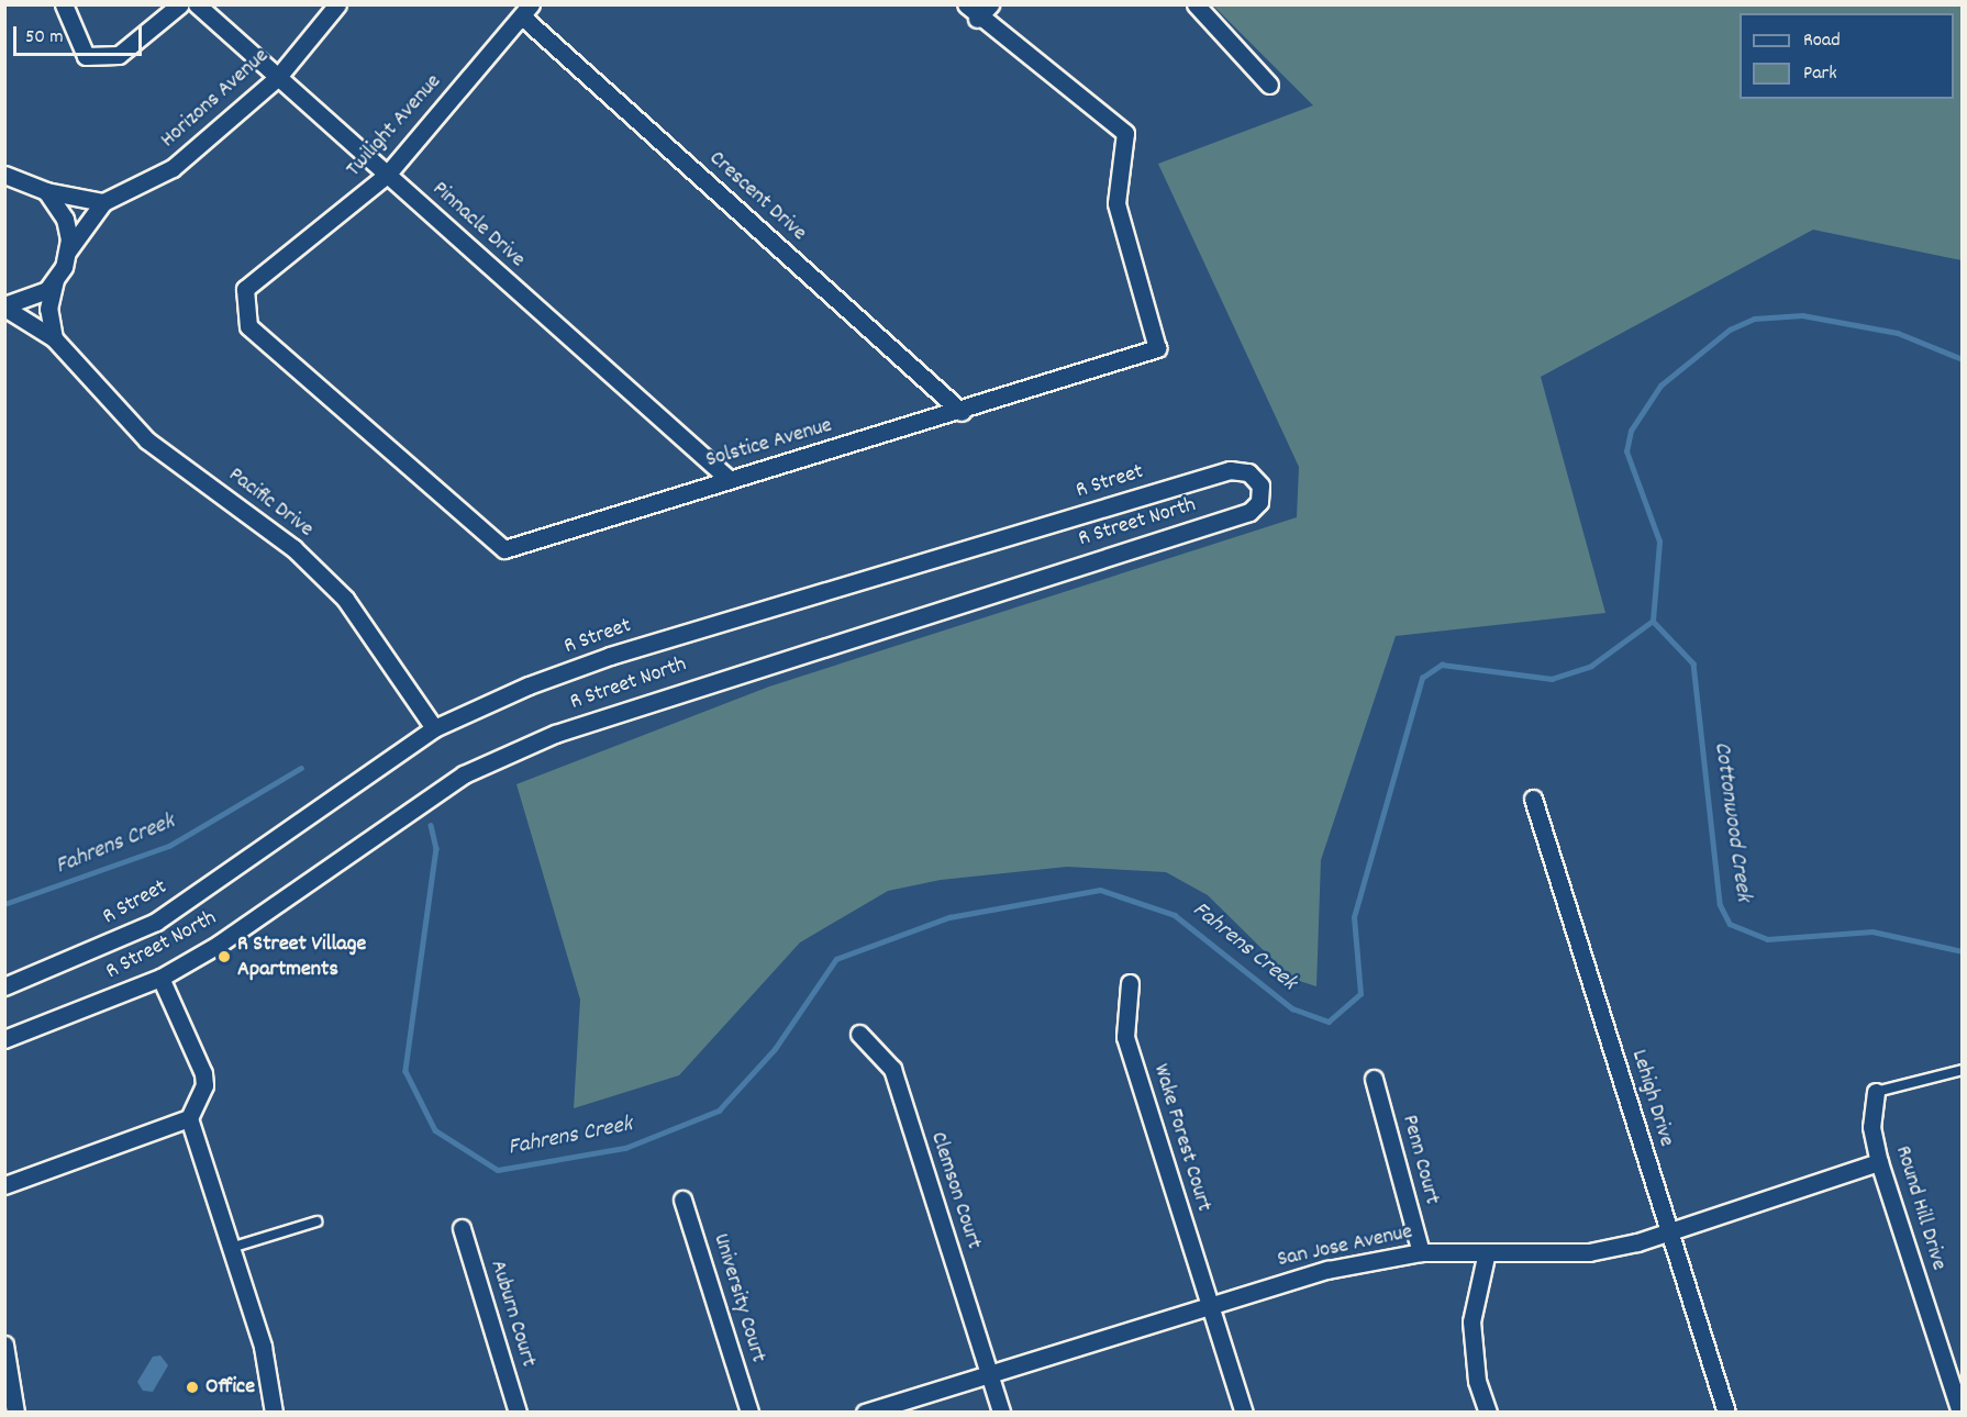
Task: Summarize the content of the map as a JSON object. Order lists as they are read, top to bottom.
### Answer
{
  "streets": {
    "street": [
      "Horizons Avenue",
      "Twilight Avenue",
      "Crescent Drive",
      "Pinnacle Drive",
      "Solstice Avenue",
      "R Street",
      "Pacific Drive",
      "R Street North",
      "Lehigh Drive",
      "Wake Forest Court",
      "Penn Court",
      "Clemson Court",
      "Round Hill Drive",
      "San Jose Avenue",
      "University Court",
      "Auburn Court"
    ]
  },
  "crossings": [
    ["Horizons Avenue", "Pinnacle Drive"],
    ["Twilight Avenue", "Crescent Drive"],
    ["Twilight Avenue", "Pinnacle Drive"],
    ["Twilight Avenue", "Solstice Avenue"],
    ["Crescent Drive", "Solstice Avenue"],
    ["Pinnacle Drive", "Solstice Avenue"],
    ["R Street", "Pacific Drive"],
    ["R Street", "R Street North"],
    ["Lehigh Drive", "San Jose Avenue"],
    ["Wake Forest Court", "San Jose Avenue"],
    ["Penn Court", "San Jose Avenue"],
    ["Clemson Court", "San Jose Avenue"],
    ["Round Hill Drive", "San Jose Avenue"]
  ],
  "water": ["Cottonwood Creek", "Fahrens Creek"],
  "places": ["R Street Village Apartments", "Office"],
  "legend": ["Road", "Park"],
  "scale_bar": "50 m"
}
